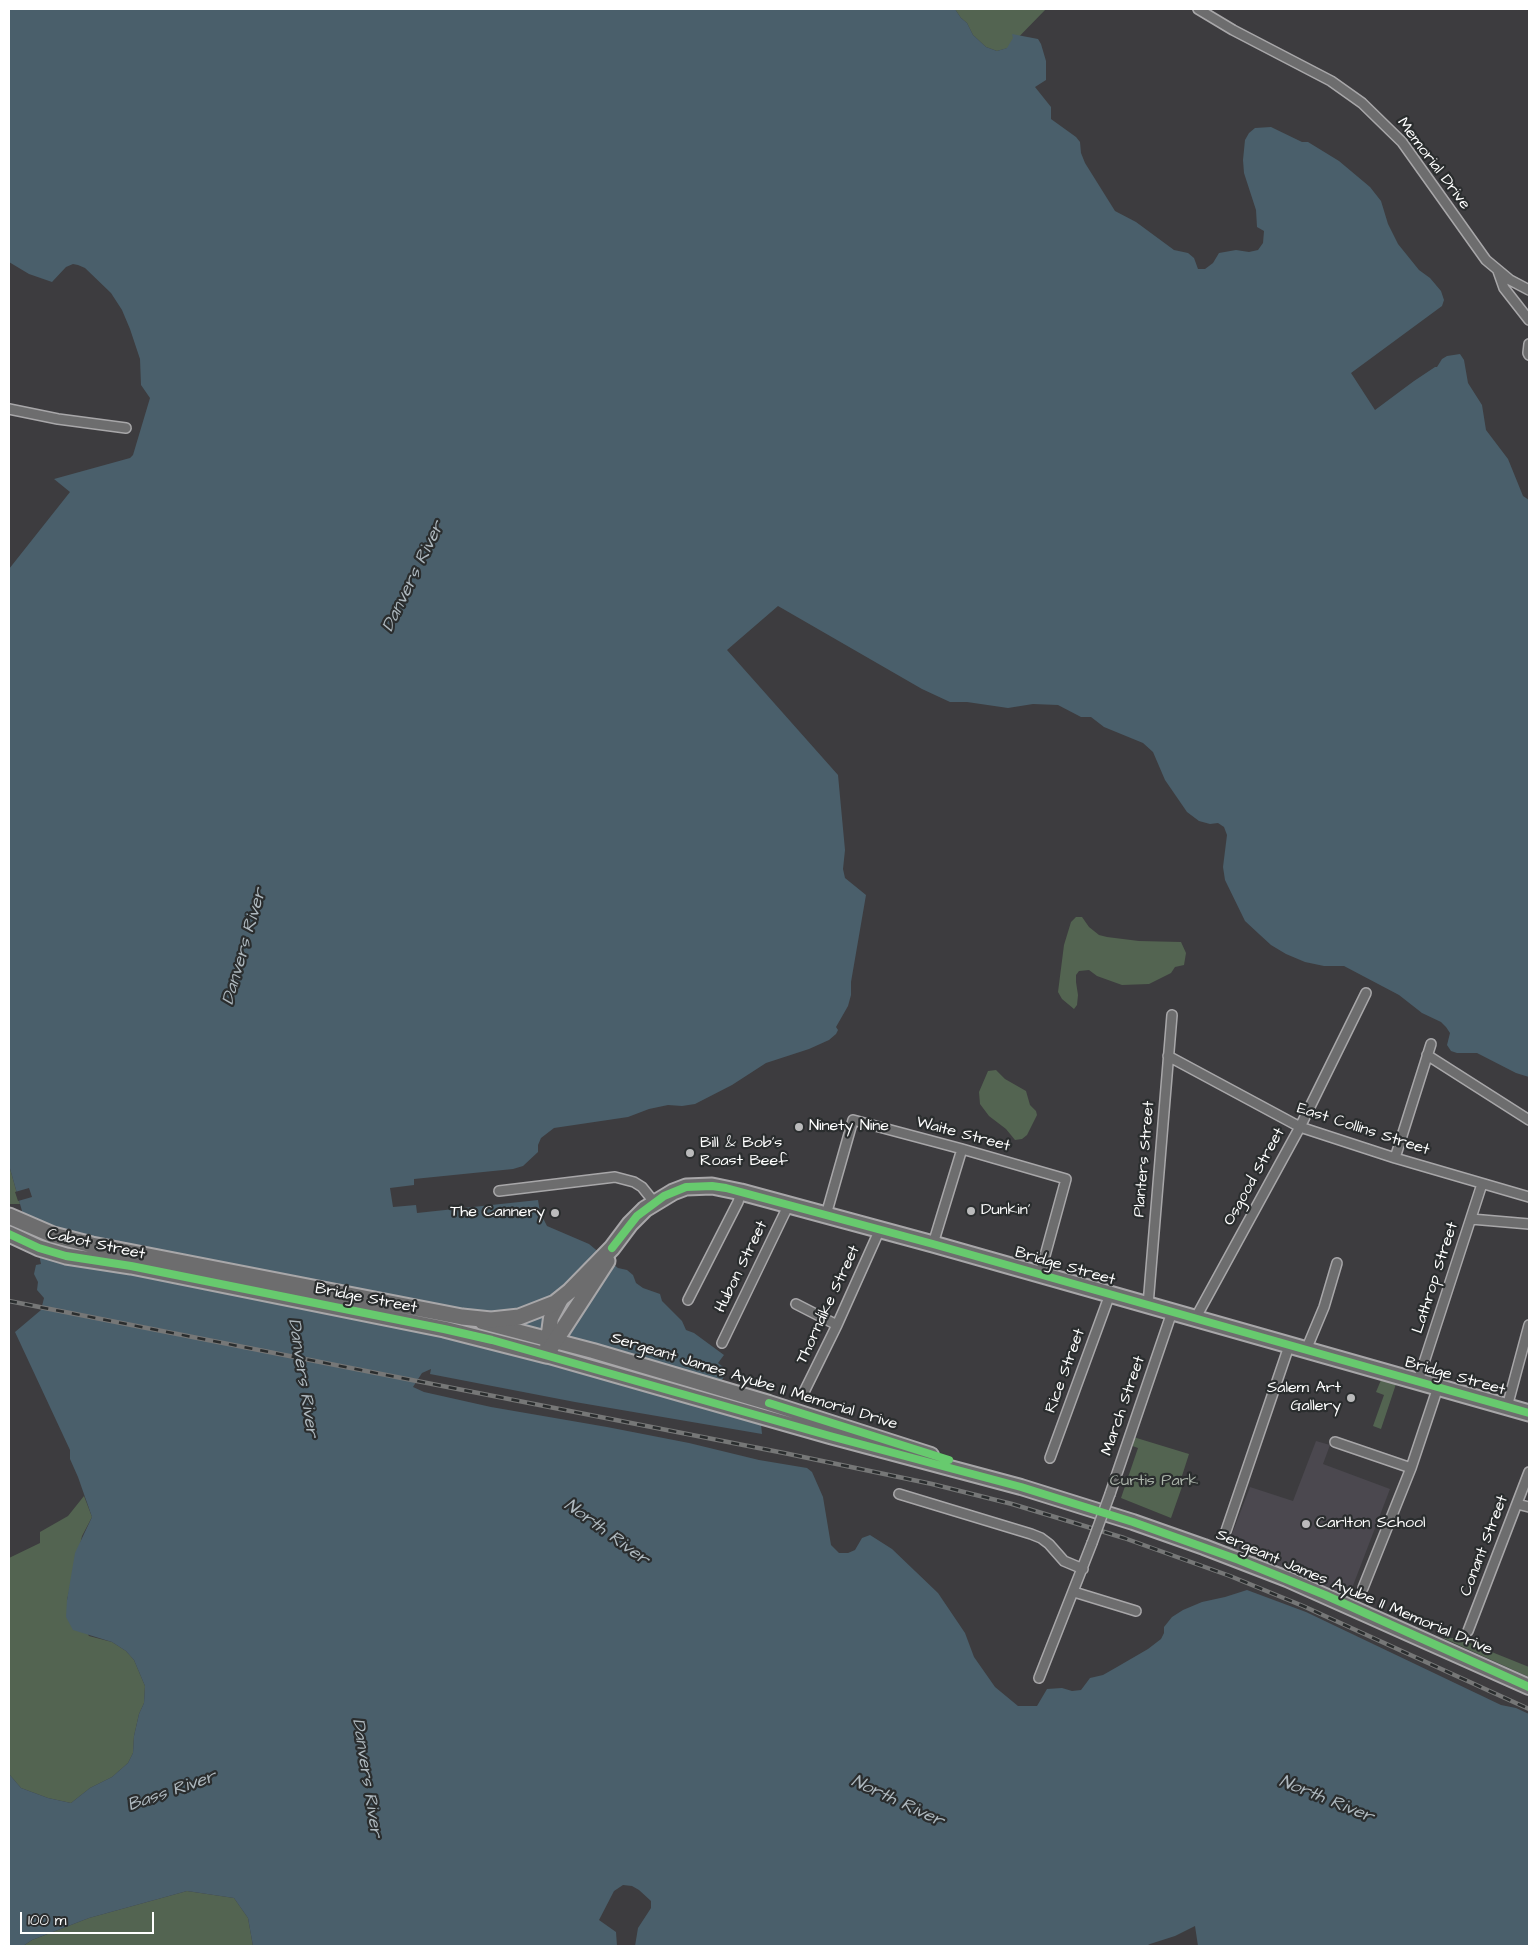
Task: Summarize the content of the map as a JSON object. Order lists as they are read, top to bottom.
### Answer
{
  "streets": {
    "highway": ["Cabot Street", "Bridge Street"],
    "main road": ["Sergeant James Ayube II Memorial Drive"],
    "street": [
      "Memorial Drive",
      "East Collins Street",
      "Waite Street",
      "Planters Street",
      "Osgood Street",
      "Hubon Street",
      "Lathrop Street",
      "Thorndike Street",
      "Rice Street",
      "March Street",
      "Conant Street"
    ]
  },
  "crossings": [
    ["East Collins Street", "Planters Street"],
    ["East Collins Street", "Osgood Street"],
    ["East Collins Street", "Lathrop Street"],
    ["Waite Street", "Bridge Street"],
    ["Planters Street", "Bridge Street"],
    ["Osgood Street", "Bridge Street"],
    ["Cabot Street", "Bridge Street"],
    ["Hubon Street", "Bridge Street"],
    ["Bridge Street", "Lathrop Street"],
    ["Bridge Street", "Thorndike Street"],
    ["Bridge Street", "Rice Street"],
    ["Bridge Street", "Sergeant James Ayube II Memorial Drive"],
    ["Bridge Street", "March Street"]
  ],
  "water": ["Danvers River", "North River", "Bass River"],
  "parks": ["Curtis Park"],
  "places": [
    "Ninety Nine",
    "Bill & Bob's Roast Beef",
    "Dunkin'",
    "The Cannery",
    "Salem Art Gallery",
    "Carlton School"
  ],
  "scale_bar": "100 m"
}
